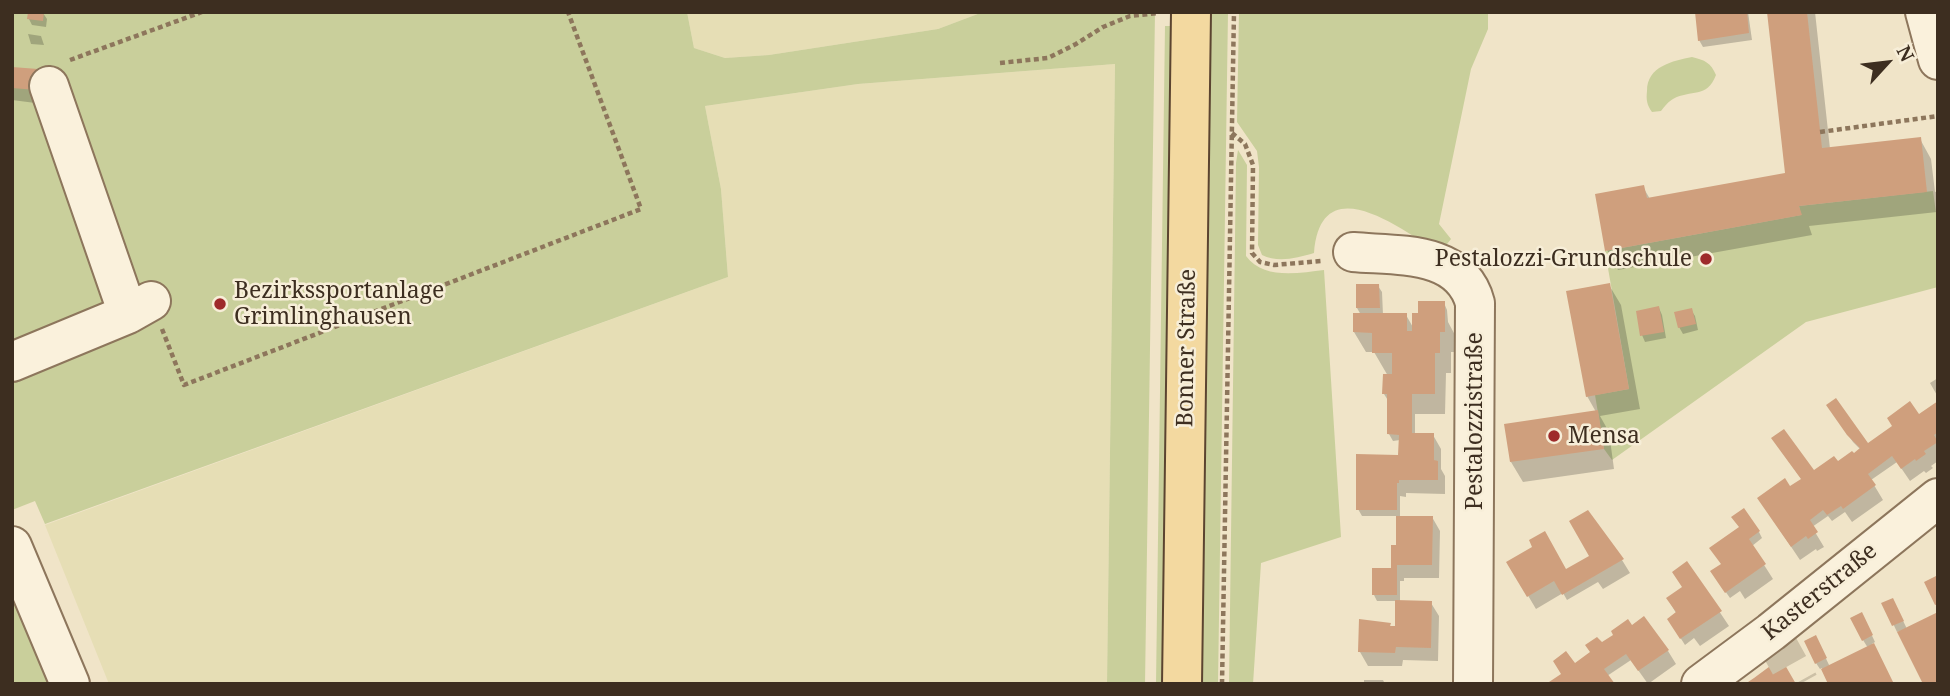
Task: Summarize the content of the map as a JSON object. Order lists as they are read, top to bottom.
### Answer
{
  "streets": {
    "main road": ["Bonner Straße"],
    "street": ["Pestalozzistraße", "Kasterstraße"]
  },
  "places": ["Pestalozzi-Grundschule", "Bezirkssportanlage Grimlinghausen", "Mensa"],
  "north": "top right"
}
